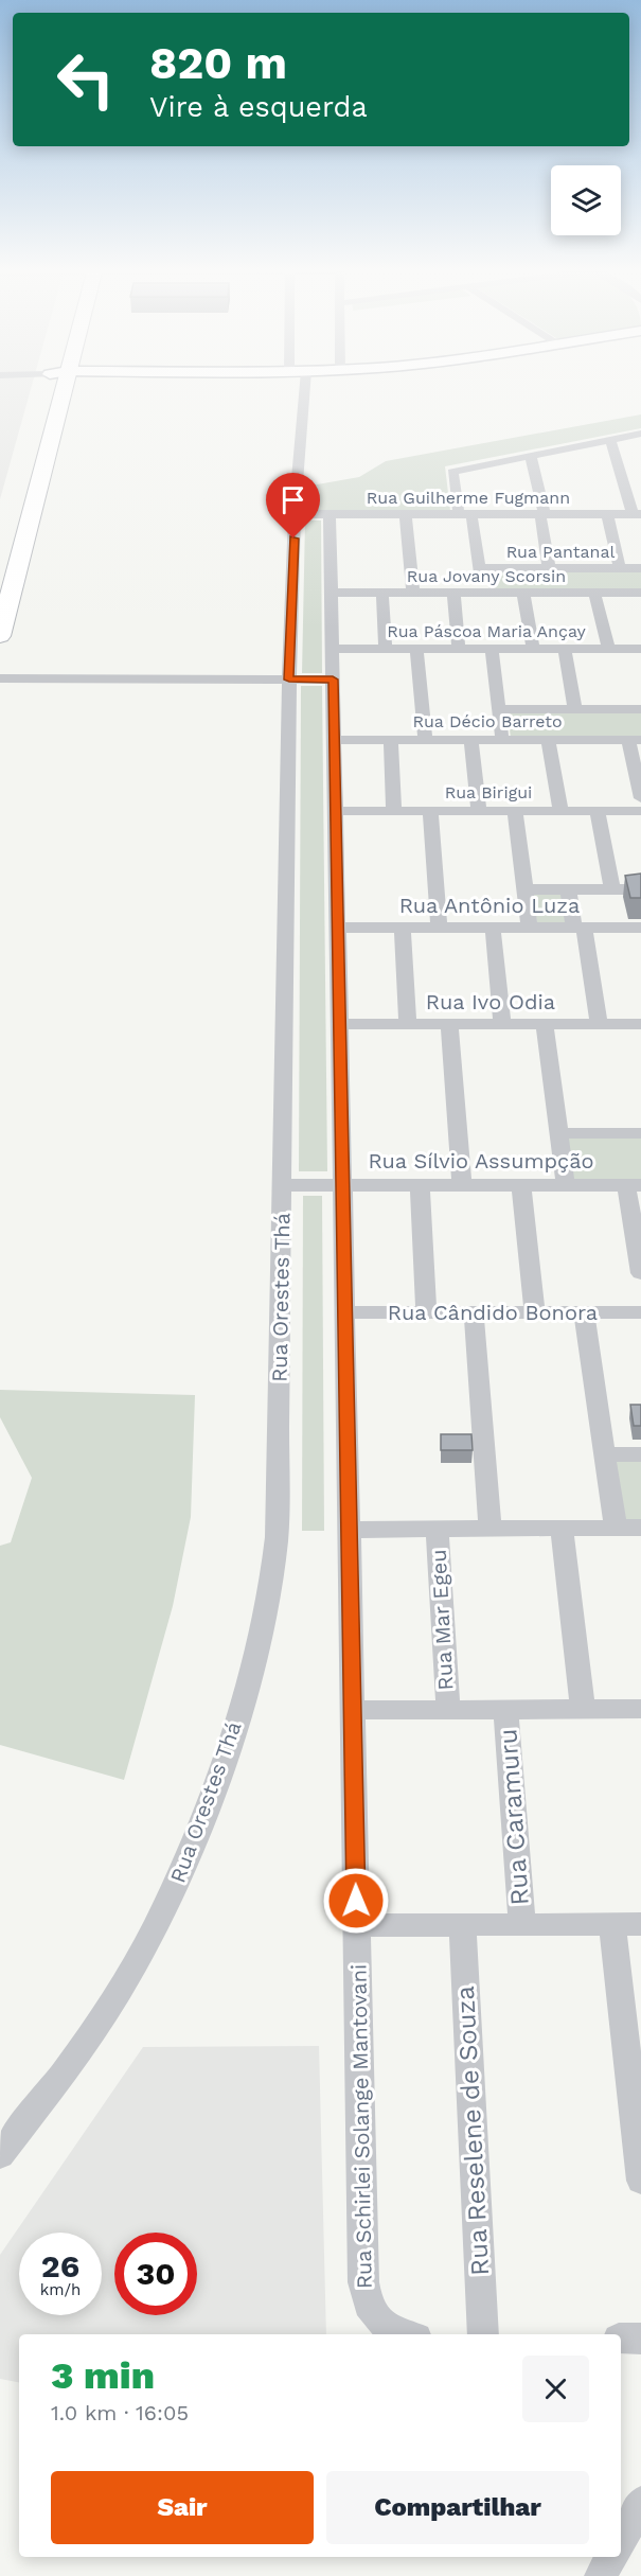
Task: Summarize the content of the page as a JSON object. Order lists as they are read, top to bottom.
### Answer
{
  "streets": {
    "street": [
      "Rua Guilherme Fugmann",
      "Rua Pantanal",
      "Rua Jovany Scorsin",
      "Rua Páscoa Maria Ançay",
      "Rua Décio Barreto",
      "Rua Birigui",
      "Rua Antônio Luza",
      "Rua Ivo Odia",
      "Rua Sílvio Assumpção",
      "Rua Orestes Thá",
      "Rua Cândido Bonora",
      "Rua Mar Egeu",
      "Rua Caramuru",
      "Rua Schirlei Solange Mantovani",
      "Rua Reselene de Souza"
    ]
  },
  "crossings": [
    ["Rua Guilherme Fugmann", "Rua Orestes Thá"],
    ["Rua Guilherme Fugmann", "Rua Schirlei Solange Mantovani"],
    ["Rua Jovany Scorsin", "Rua Schirlei Solange Mantovani"],
    ["Rua Páscoa Maria Ançay", "Rua Schirlei Solange Mantovani"],
    ["Rua Décio Barreto", "Rua Schirlei Solange Mantovani"],
    ["Rua Birigui", "Rua Schirlei Solange Mantovani"],
    ["Rua Antônio Luza", "Rua Schirlei Solange Mantovani"],
    ["Rua Ivo Odia", "Rua Schirlei Solange Mantovani"],
    ["Rua Sílvio Assumpção", "Rua Orestes Thá"],
    ["Rua Sílvio Assumpção", "Rua Schirlei Solange Mantovani"],
    ["Rua Cândido Bonora", "Rua Schirlei Solange Mantovani"]
  ],
  "page": {
    "turn": ["820 m", "Vire à esquerda"],
    "speed": "26 km/h",
    "limit": "30",
    "heading": ["3 min", "1.0 km · 16:05"],
    "buttons": ["Sair", "Compartilhar"]
  }
}
